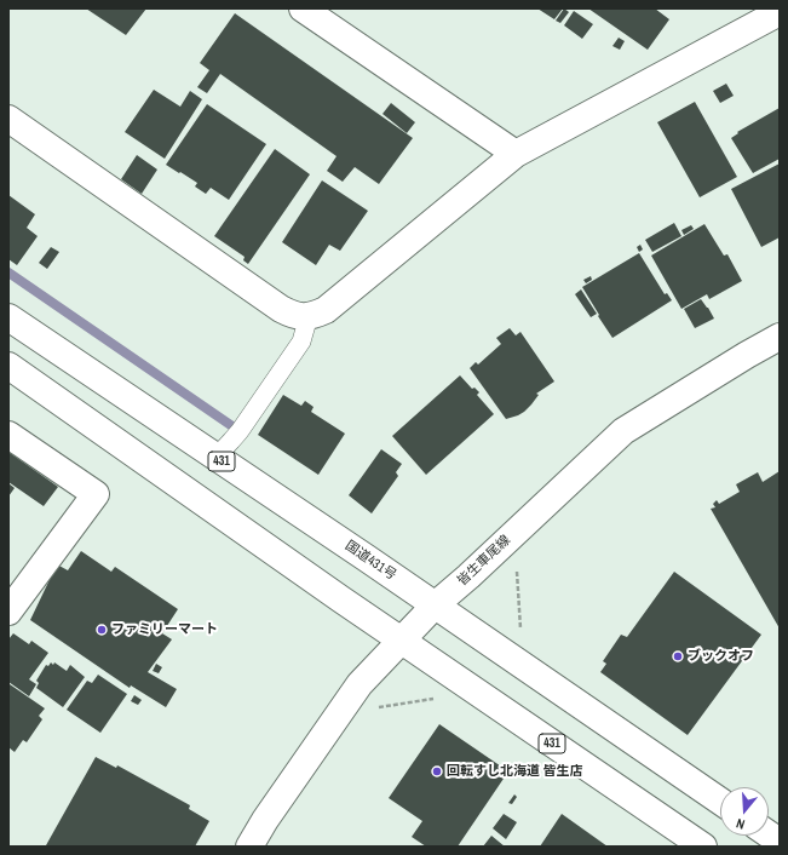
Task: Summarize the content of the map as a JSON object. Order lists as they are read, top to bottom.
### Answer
{
  "streets": {
    "main road": ["431", "国道431号", "皆生車尾線"]
  },
  "crossings": [
    ["431", "皆生車尾線"],
    ["国道431号", "皆生車尾線"]
  ],
  "places": ["ファミリーマート", "ブックオフ", "回転すし北海道 皆生店"],
  "north": "bottom"
}
